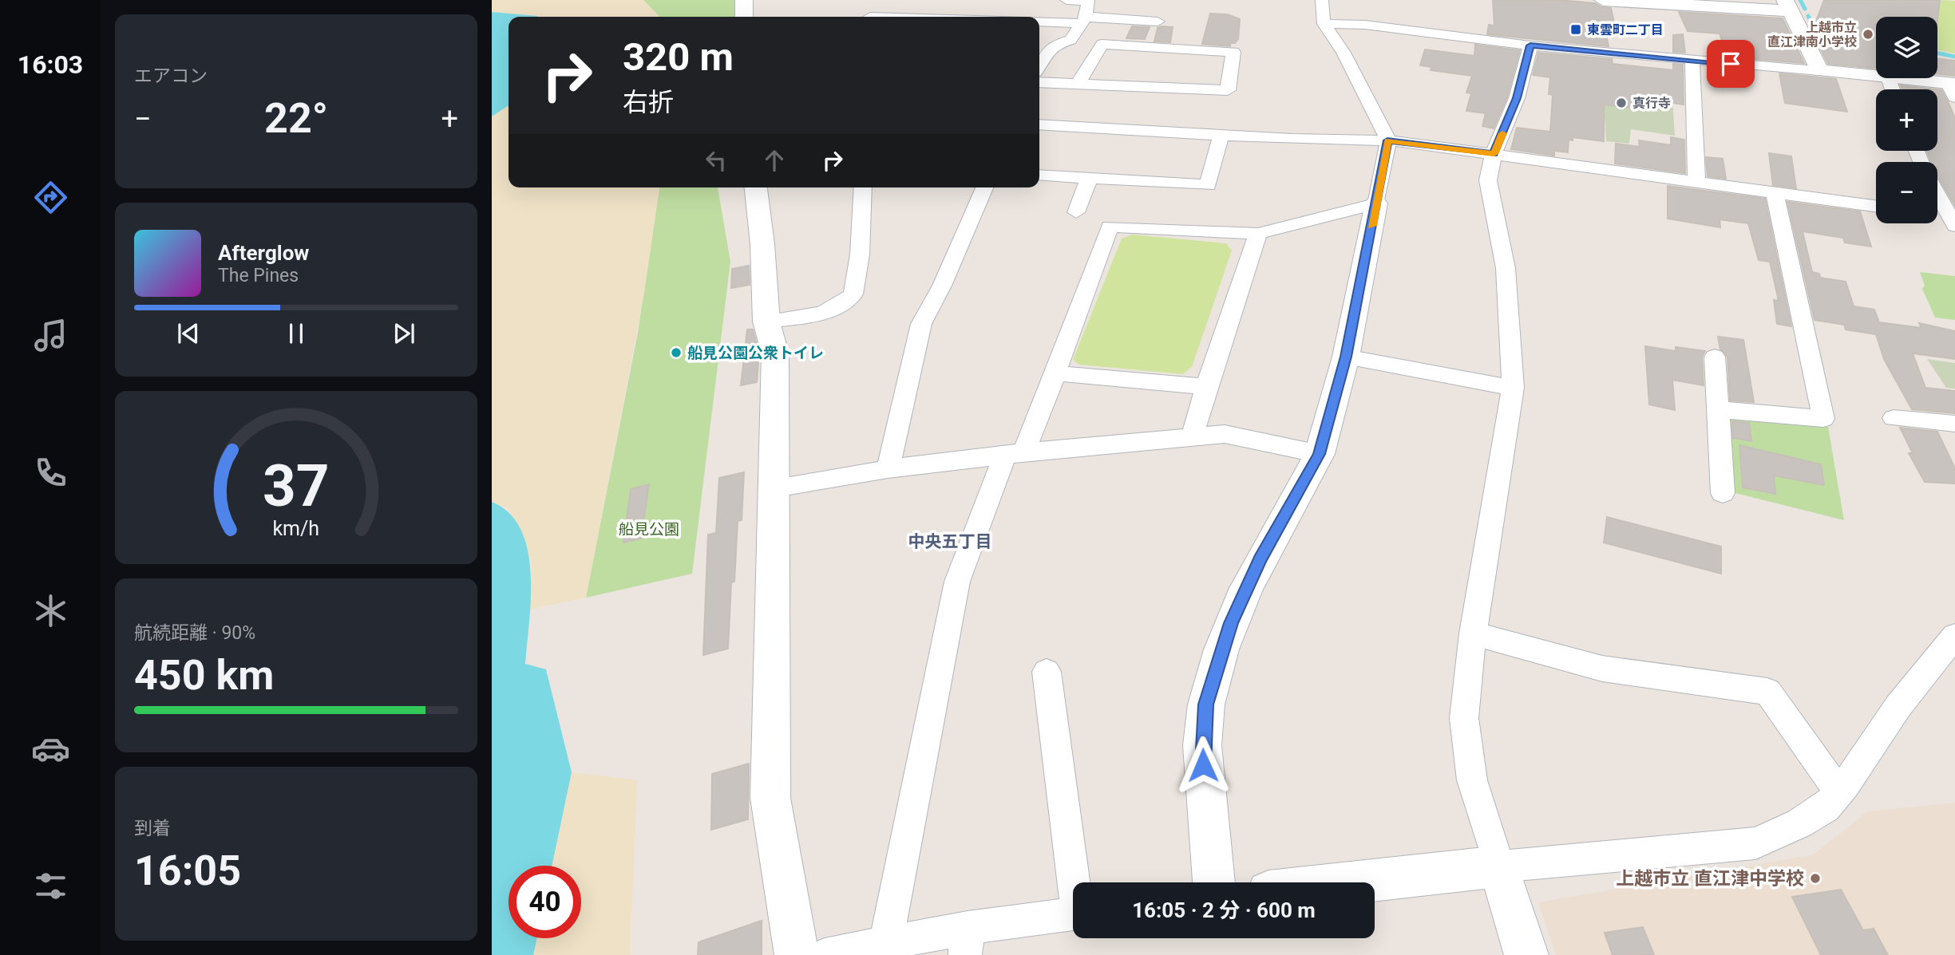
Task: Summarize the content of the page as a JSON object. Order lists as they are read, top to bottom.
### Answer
{
  "districts": ["中央五丁目"],
  "parks": ["船見公園"],
  "places": {
    "transit": ["東雲町二丁目"],
    "other": [
      "上越市立 直江津南小学校",
      "真行寺",
      "船見公園公衆トイレ",
      "上越市立 直江津中学校"
    ]
  },
  "page": {
    "tabs": "16:03",
    "tile": [
      "エアコン",
      ["航続距離 · 90%", "450 km"],
      ["到着", "16:05"]
    ],
    "map_buttons": ["+", "−"],
    "turn": ["320 m", "右折"],
    "heat": ["−", "22°", "+"],
    "song": ["Afterglow", "The Pines"],
    "limit": "40",
    "trip": "16:05 · 2 分 · 600 m",
    "gauge": ["37", "km/h"]
  }
}
